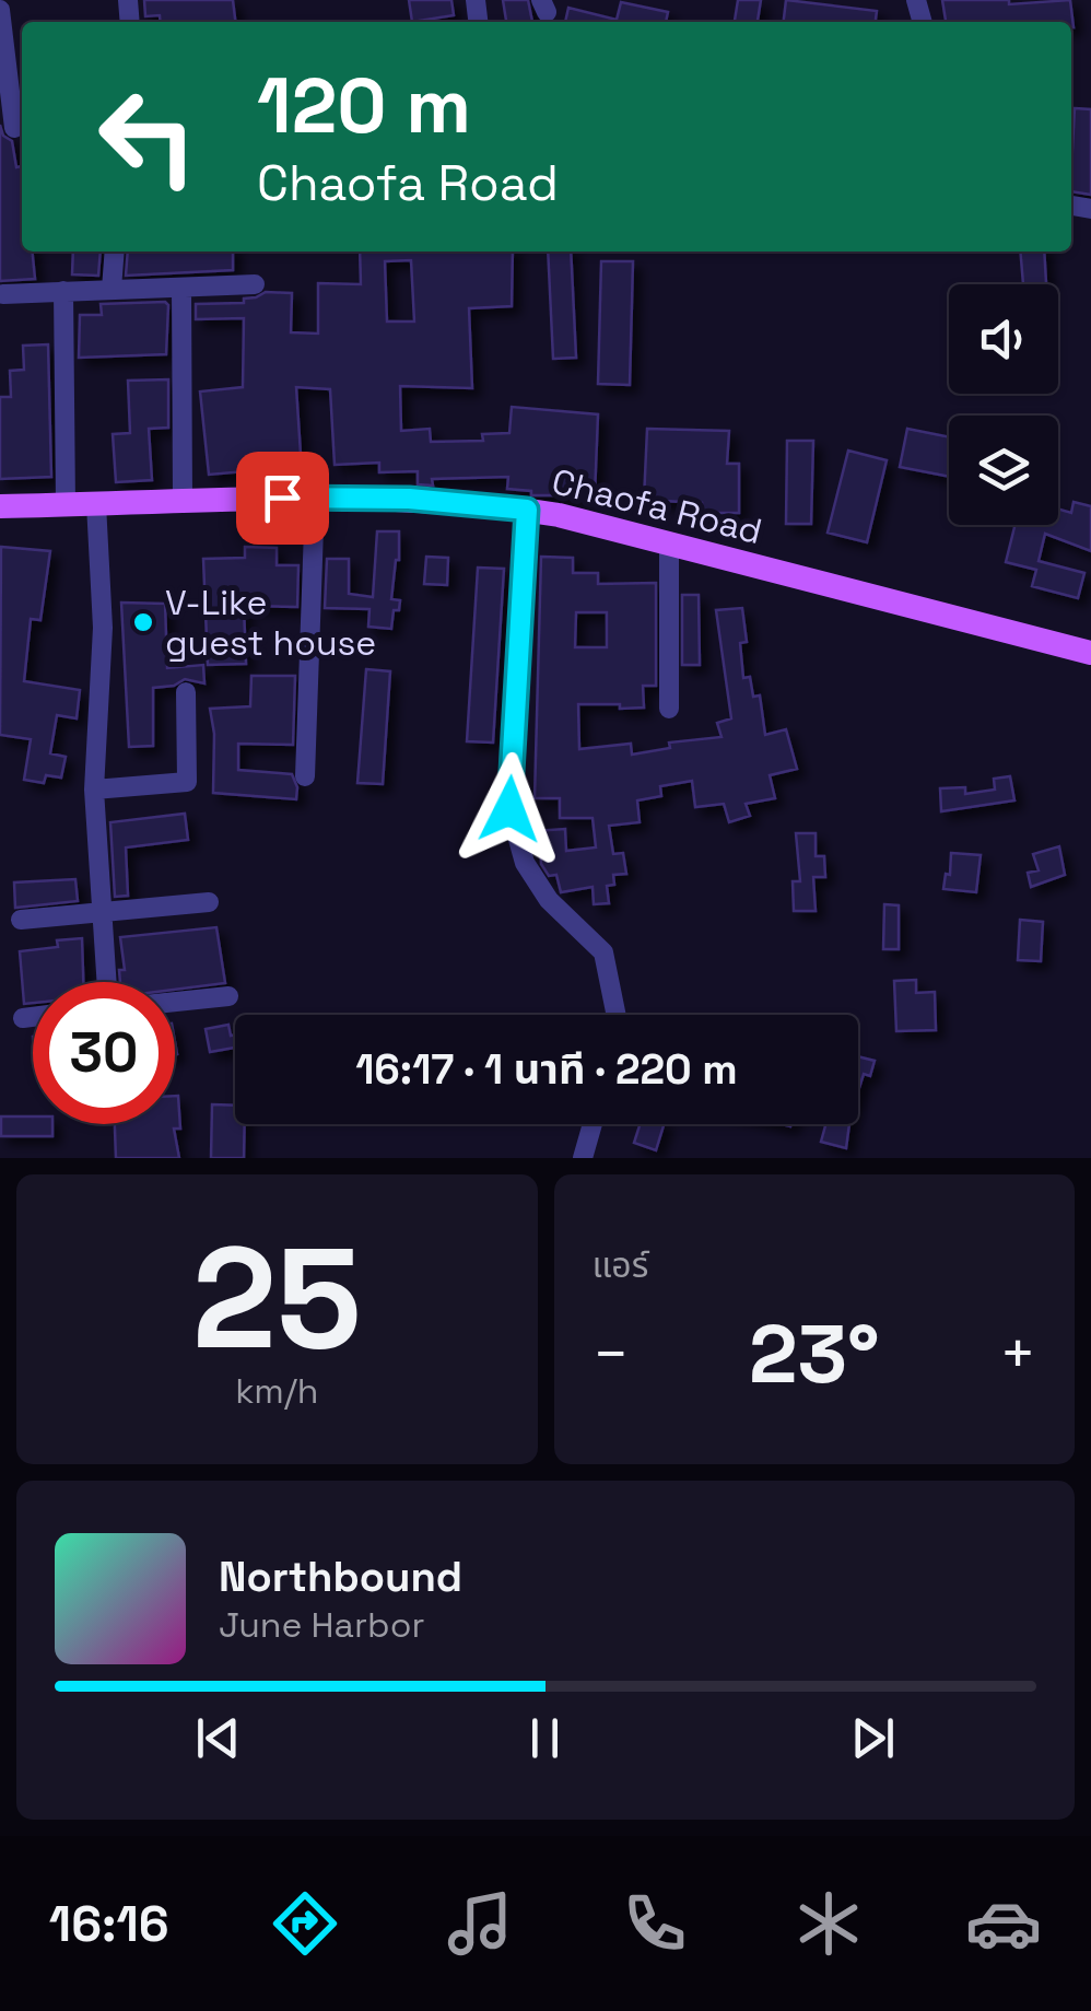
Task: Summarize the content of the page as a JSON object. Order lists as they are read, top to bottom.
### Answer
{
  "streets": {
    "main road": ["Chaofa Road"]
  },
  "places": ["V-Like guest house"],
  "page": {
    "turn": ["120 m", "Chaofa Road"],
    "limit": "30",
    "trip": "16:17 · 1 นาที · 220 m",
    "tile": [
      ["25", "km/h"],
      "แอร์"
    ],
    "heat": ["−", "23°", "+"],
    "song": ["Northbound", "June Harbor"],
    "tabs": "16:16"
  }
}
